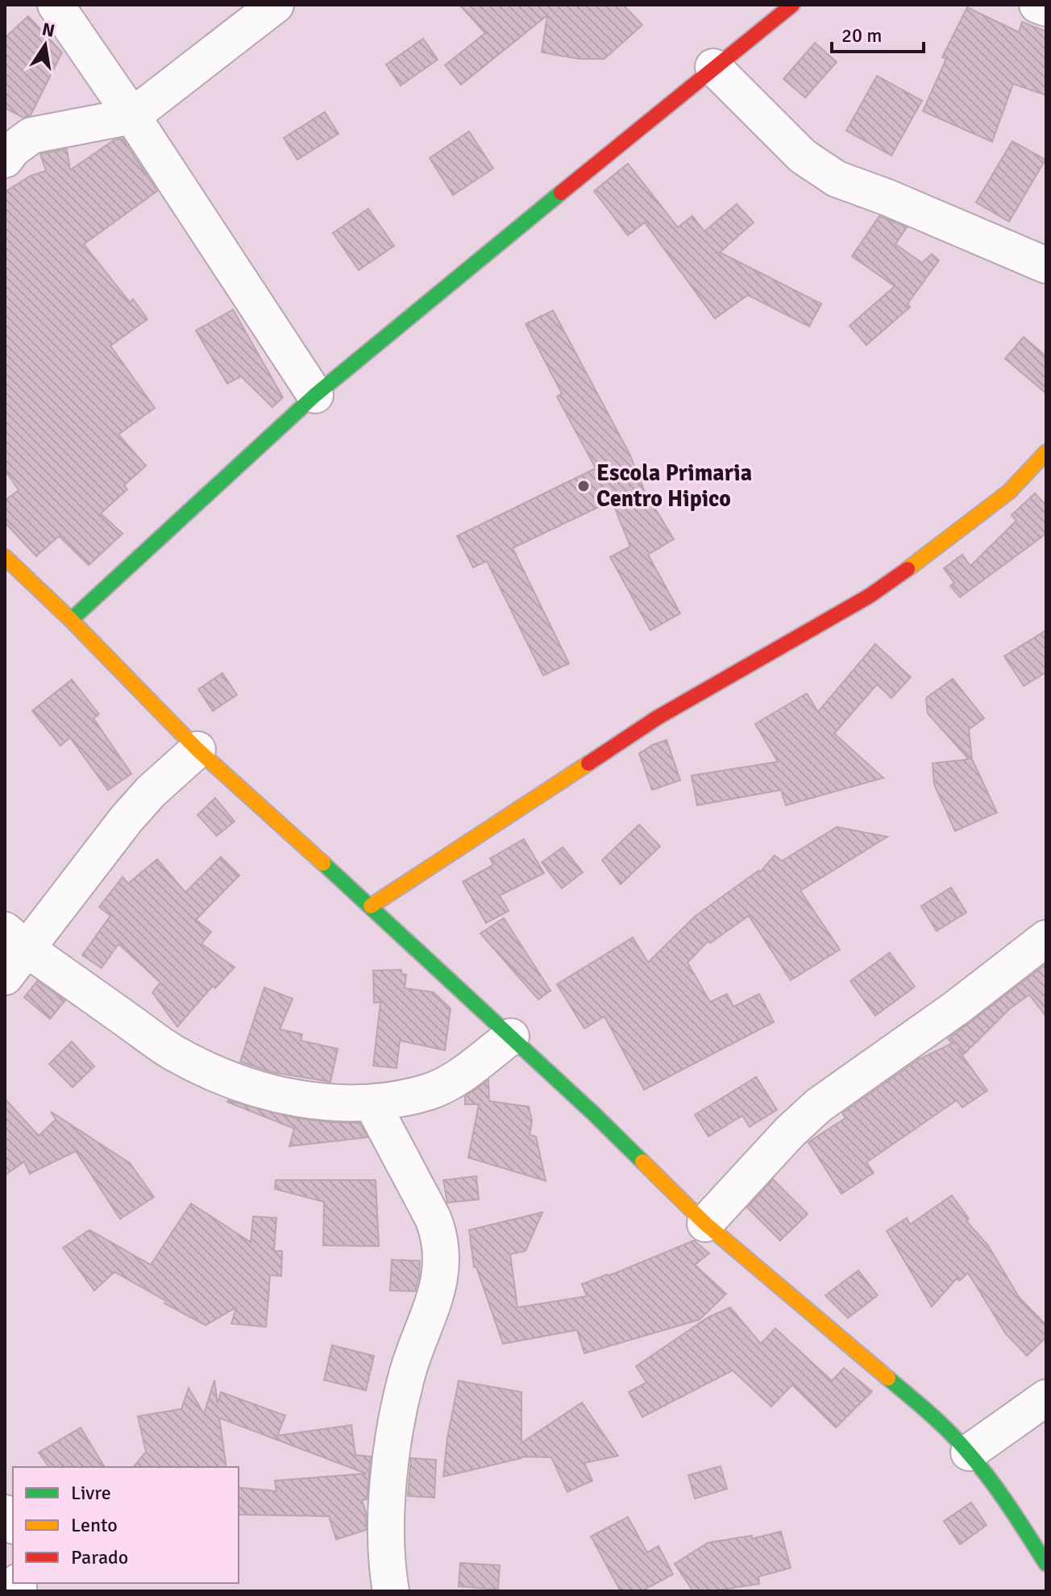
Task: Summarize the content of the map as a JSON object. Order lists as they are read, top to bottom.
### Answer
{
  "places": ["Escola Primaria Centro Hipico"],
  "legend": ["Livre", "Lento", "Parado"],
  "scale_bar": "20 m",
  "north": "top"
}
